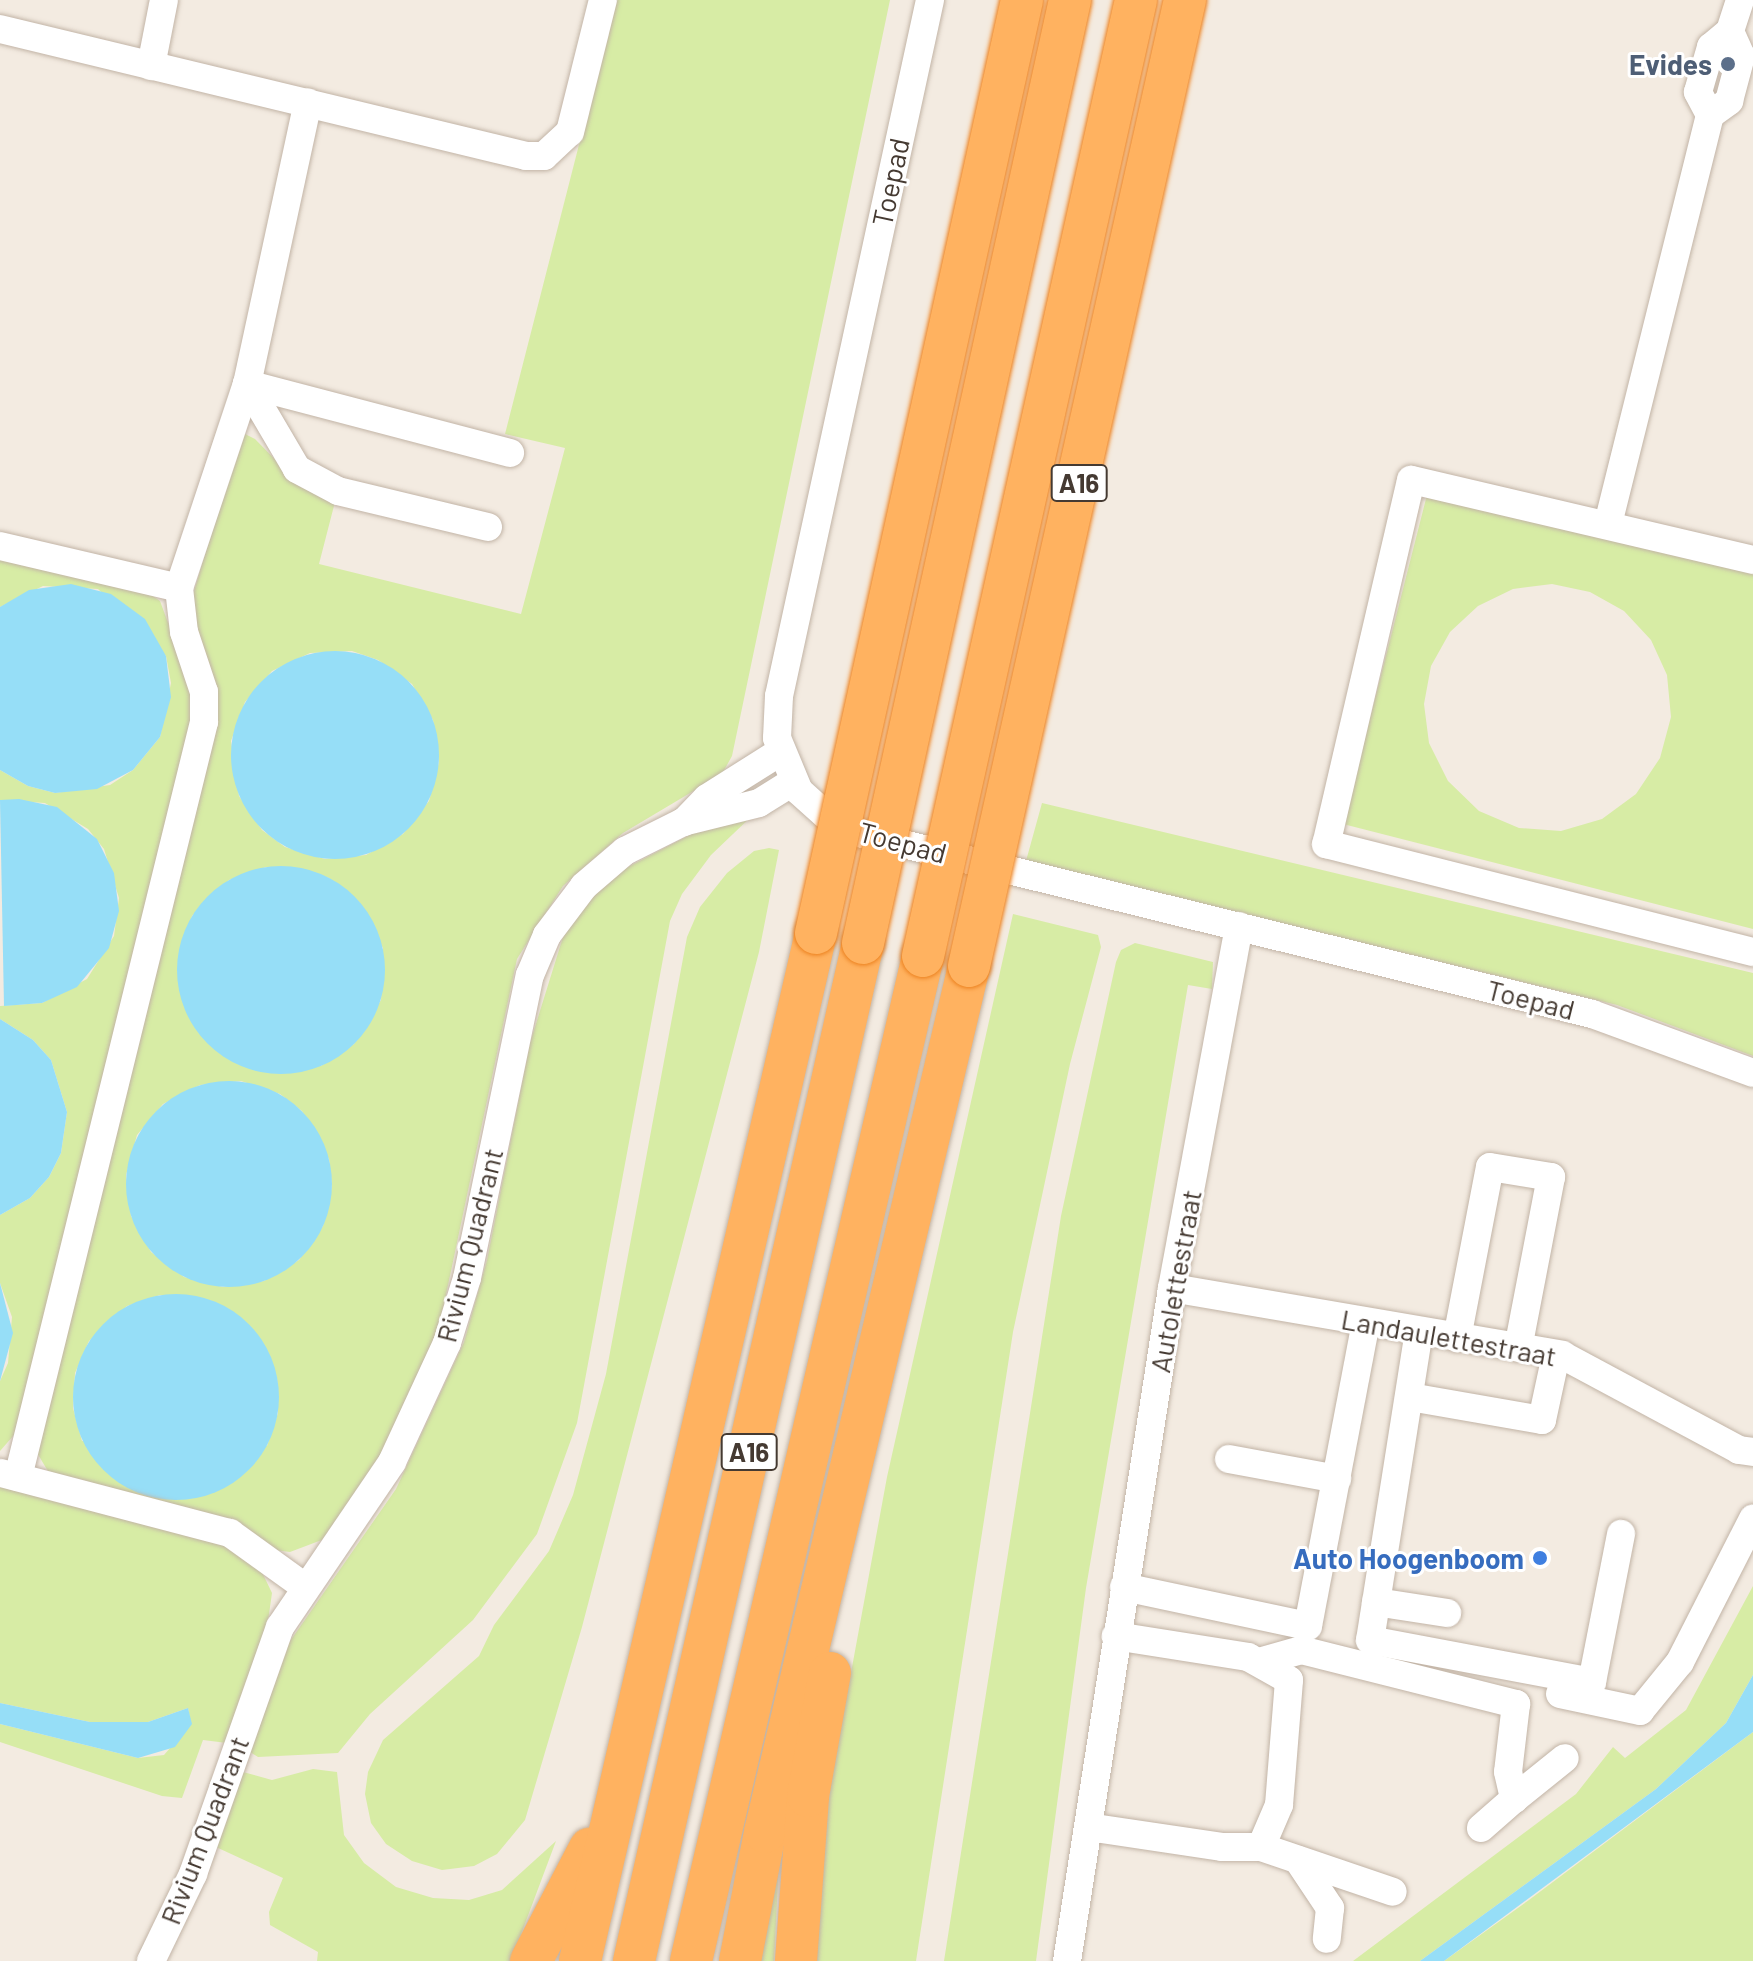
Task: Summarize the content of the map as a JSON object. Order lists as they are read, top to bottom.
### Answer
{
  "streets": {
    "highway": ["A16"],
    "street": [
      "Toepad",
      "Rivium Quadrant",
      "Autolettestraat",
      "Landaulettestraat"
    ]
  },
  "crossings": [
    ["Toepad", "Rivium Quadrant"],
    ["Toepad", "Autolettestraat"],
    ["Autolettestraat", "Landaulettestraat"]
  ],
  "places": ["Evides", "Auto Hoogenboom"]
}
